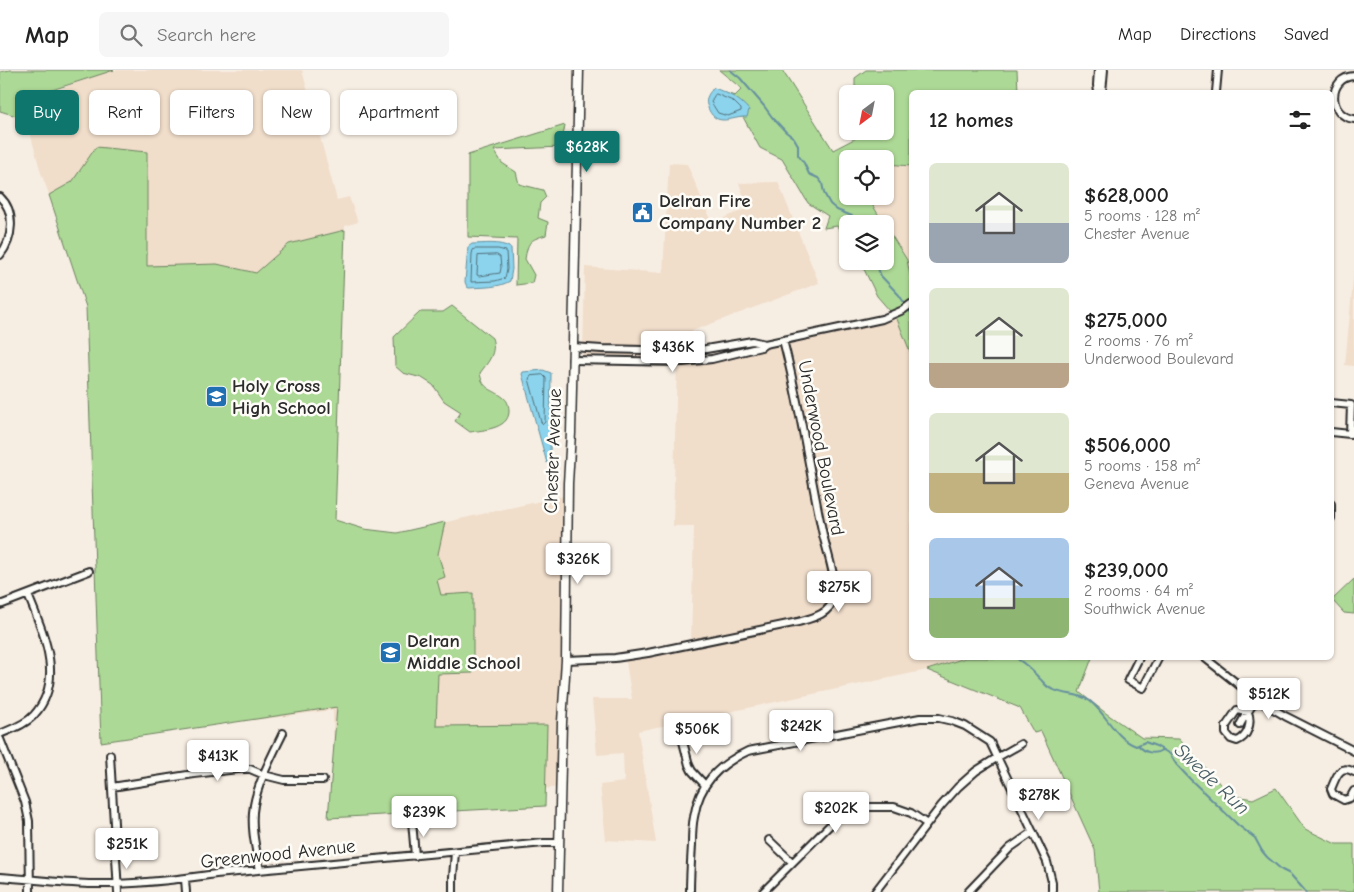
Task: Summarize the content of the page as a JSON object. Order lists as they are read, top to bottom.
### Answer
{
  "streets": {
    "street": ["Underwood Boulevard", "Chester Avenue", "Greenwood Avenue"]
  },
  "crossings": [
    ["Underwood Boulevard", "Chester Avenue"],
    ["Chester Avenue", "Greenwood Avenue"]
  ],
  "water": ["Swede Run"],
  "places": {
    "public building": ["Delran Fire Company Number 2"],
    "school or university": ["Holy Cross High School", "Delran Middle School"]
  },
  "north": "bottom left",
  "page": {
    "header": "Map",
    "search": "Search here",
    "nav": ["Map", "Directions", "Saved"],
    "chip": [
      "Buy",
      "Rent",
      "Filters",
      "New",
      "Apartment"
    ],
    "heading": "12 homes",
    "price": [
      "$628K",
      "$436K",
      "$326K",
      "$275K",
      "$512K",
      "$242K",
      "$506K",
      "$413K",
      "$278K",
      "$202K",
      "$239K",
      "$251K"
    ],
    "list": [
      {
        "name": "$628,000",
        "note": "5 rooms · 128 m² · Chester Avenue"
      },
      {
        "name": "$275,000",
        "note": "2 rooms · 76 m² · Underwood Boulevard"
      },
      {
        "name": "$506,000",
        "note": "5 rooms · 158 m² · Geneva Avenue"
      },
      {
        "name": "$239,000",
        "note": "2 rooms · 64 m² · Southwick Avenue"
      }
    ]
  }
}
